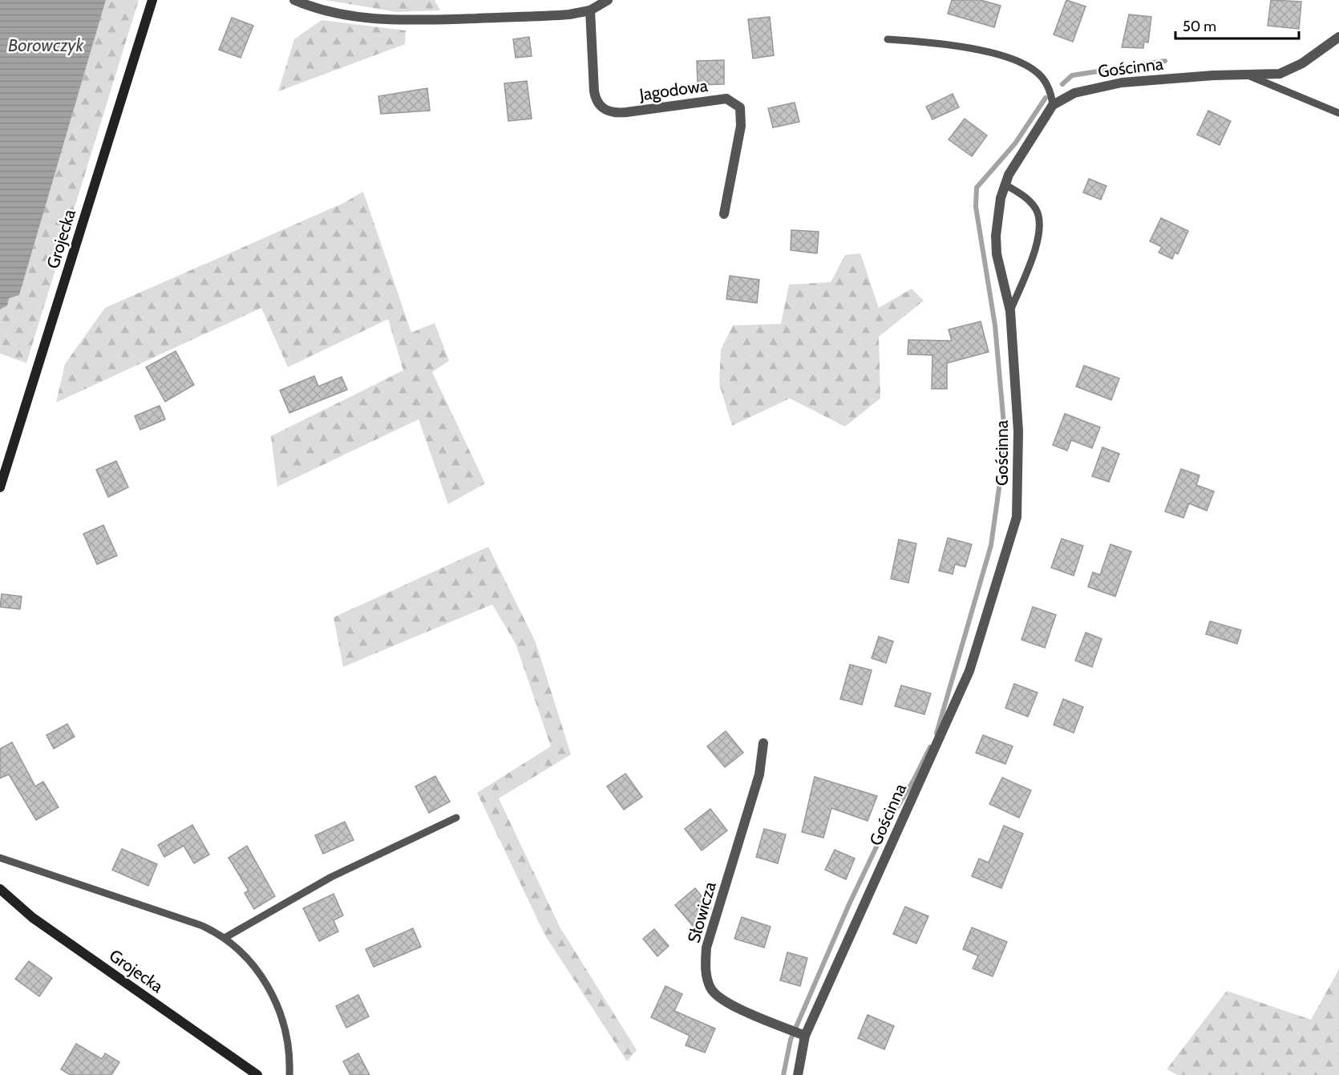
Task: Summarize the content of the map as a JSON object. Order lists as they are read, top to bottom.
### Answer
{
  "streets": {
    "street": [
      "Gościnna",
      "Jagodowa",
      "Grojecka",
      "Słowicza"
    ]
  },
  "crossings": [
    ["Gościnna", "Słowicza"]
  ],
  "water": ["Borowczyk"],
  "scale_bar": "50 m"
}
